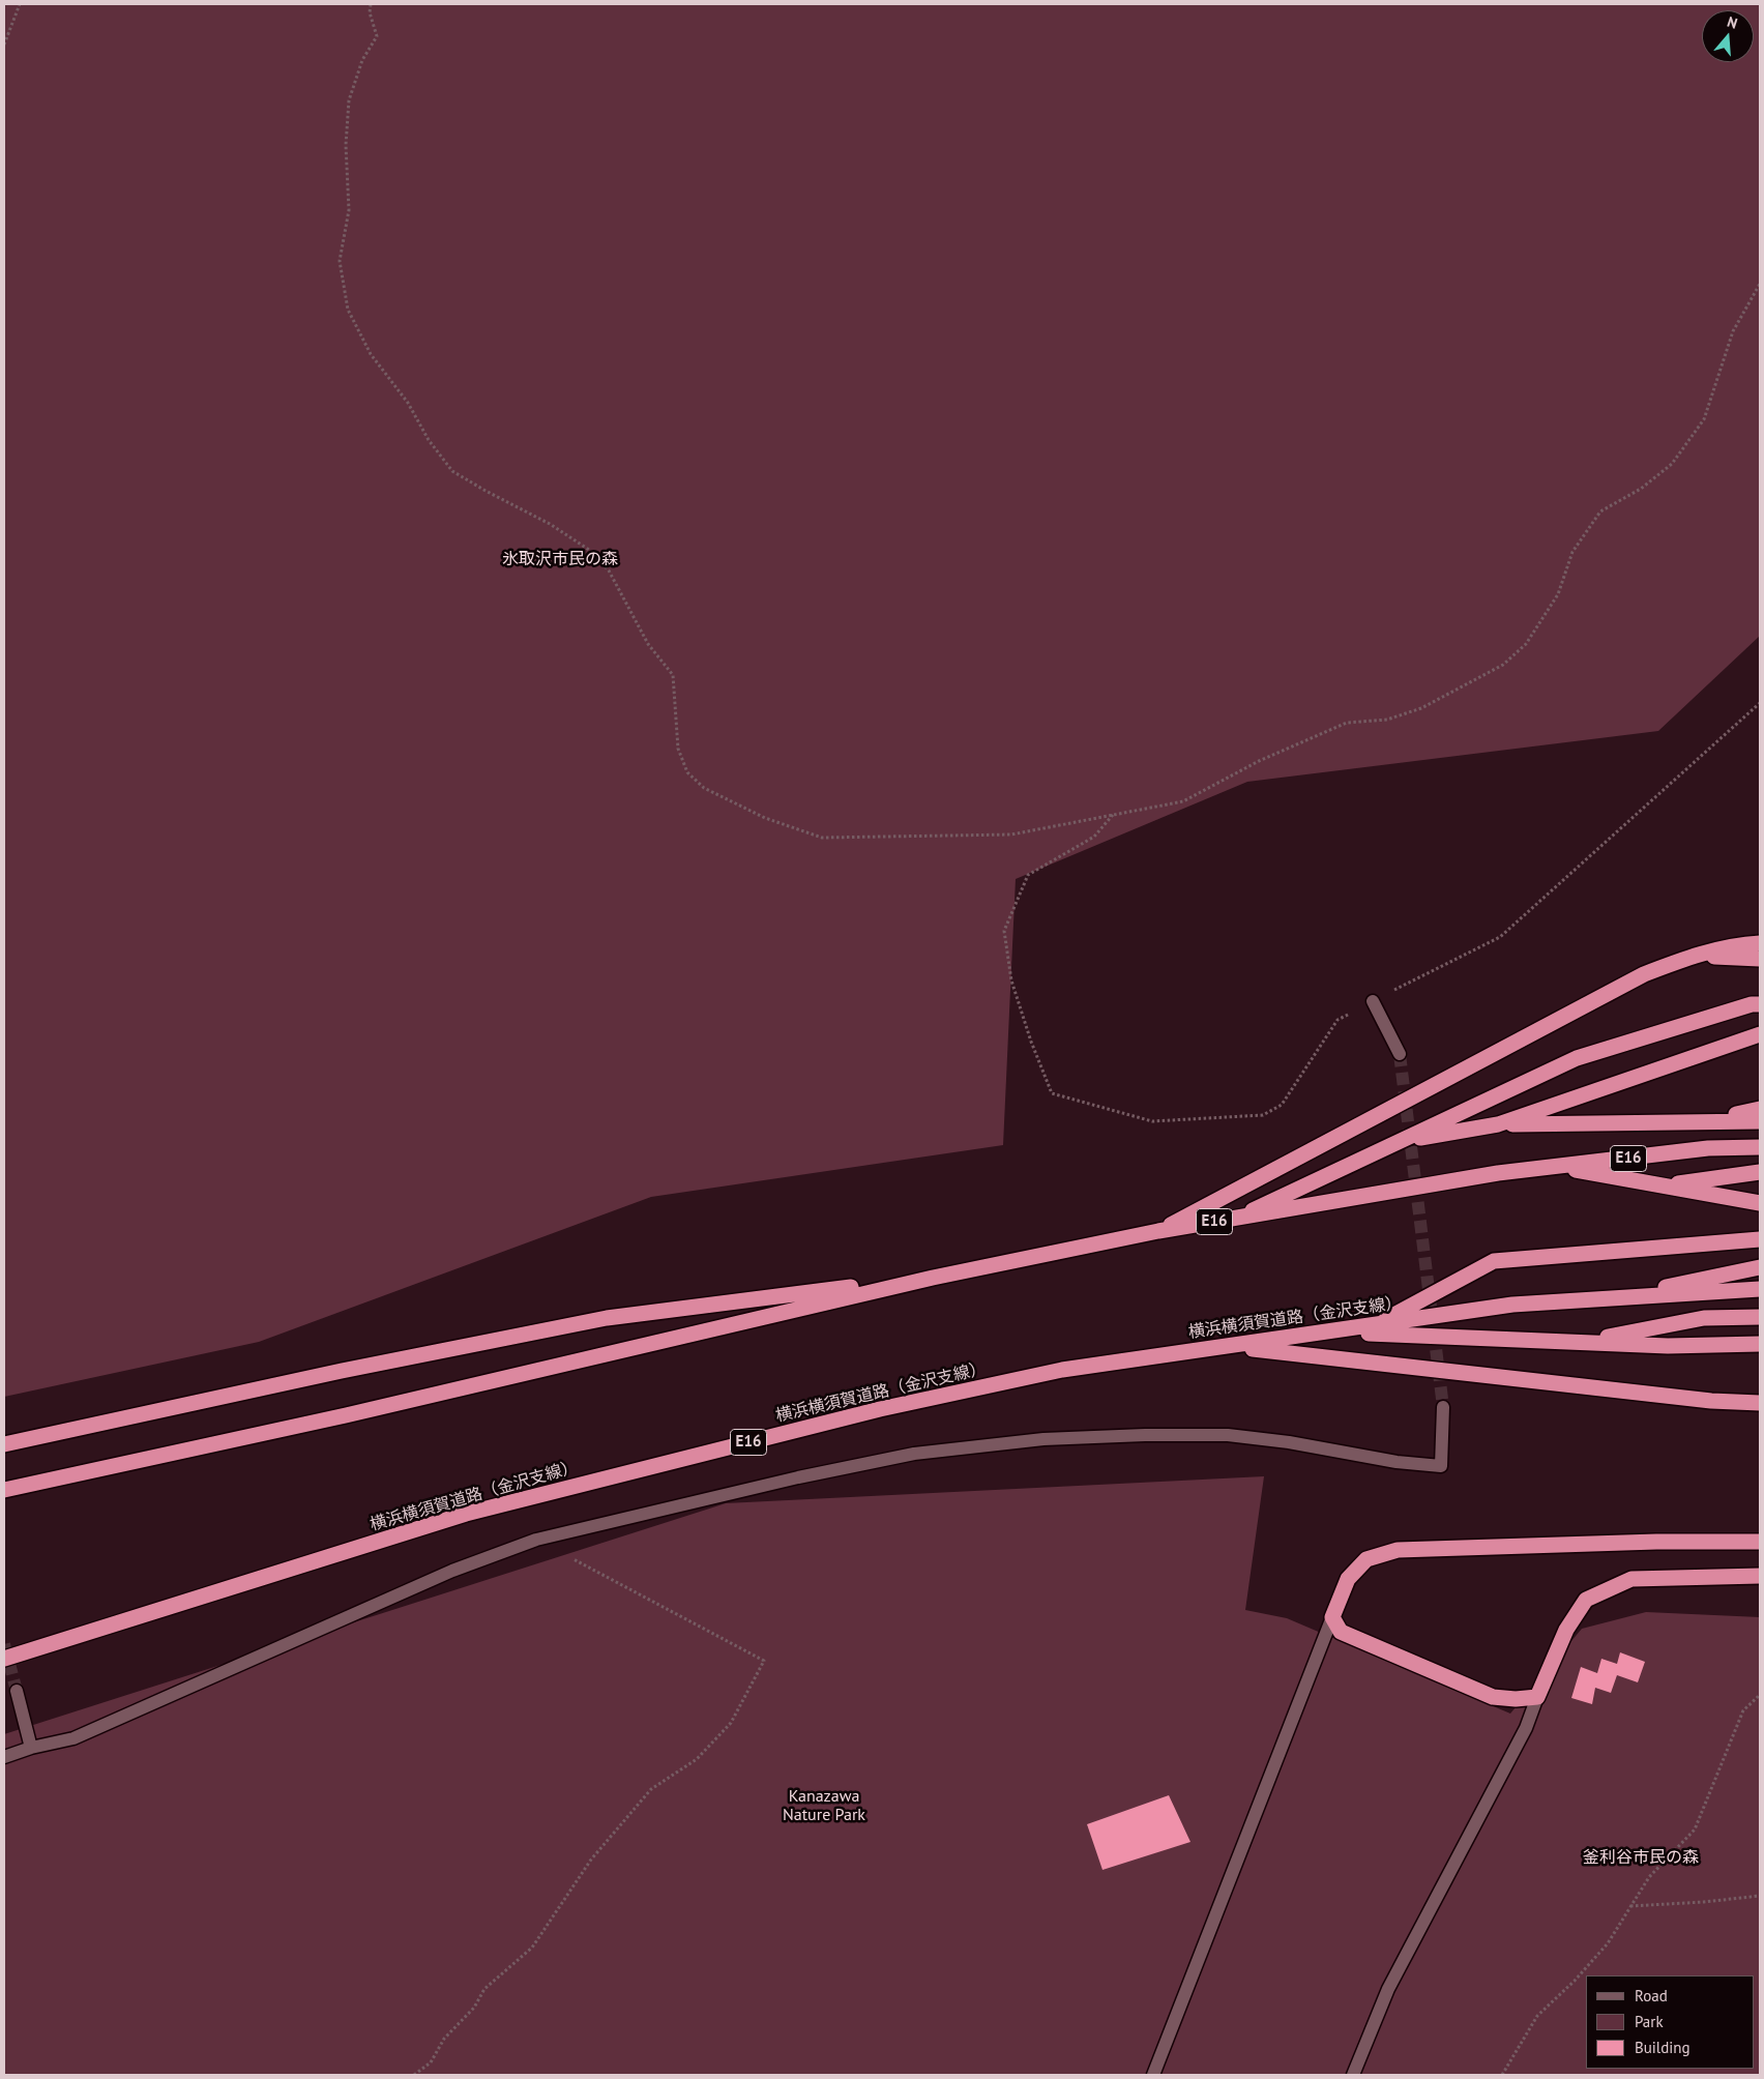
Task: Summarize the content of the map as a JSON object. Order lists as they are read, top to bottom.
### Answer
{
  "streets": {
    "highway": ["E16", "横浜横須賀道路（金沢支線）"]
  },
  "parks": ["氷取沢市民の森", "Kanazawa Nature Park", "釜利谷市民の森"],
  "legend": ["Road", "Park", "Building"],
  "north": "top"
}
